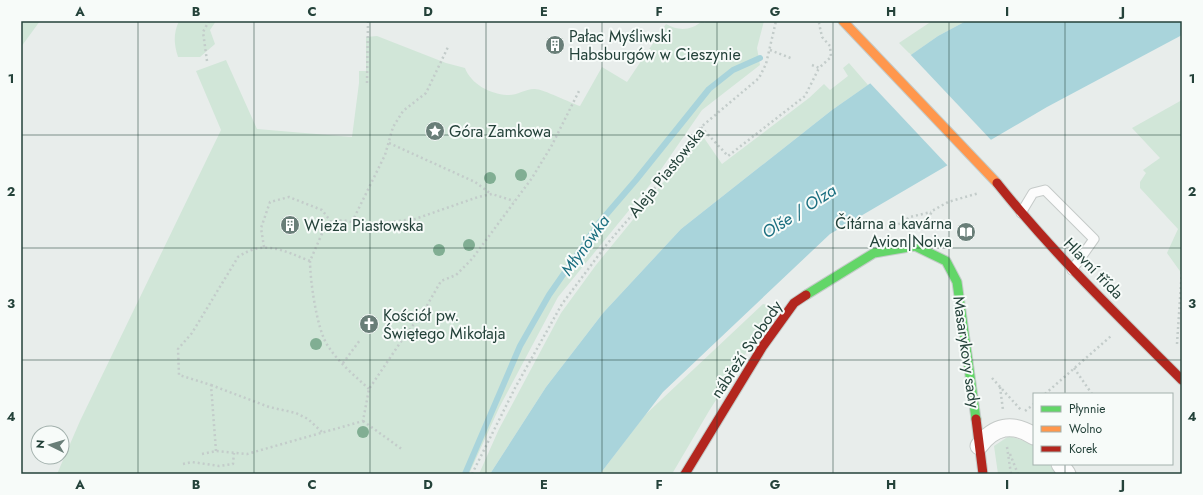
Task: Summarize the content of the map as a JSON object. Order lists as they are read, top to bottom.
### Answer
{
  "streets": {
    "street": ["Hlavní třída", "nábřeží Svobody", "Masarykovy sady"],
    "path": ["Aleja Piastowska"]
  },
  "crossings": [
    ["nábřeží Svobody", "Masarykovy sady"]
  ],
  "water": ["Olše / Olza", "Młynówka"],
  "places": {
    "building": ["Pałac Myśliwski Habsburgów w Cieszynie", "Wieża Piastowska"],
    "place": ["Góra Zamkowa"],
    "library": ["Čítárna a kavárna Avion|Noiva"],
    "church": ["Kościół pw. Świętego Mikołaja"]
  },
  "legend": ["Płynnie", "Wolno", "Korek"],
  "north": "left",
  "grid": {
    "columns": [
      "A",
      "B",
      "C",
      "D",
      "E",
      "F",
      "G",
      "H",
      "I",
      "J"
    ],
    "rows": [
      "1",
      "2",
      "3",
      "4"
    ]
  }
}
